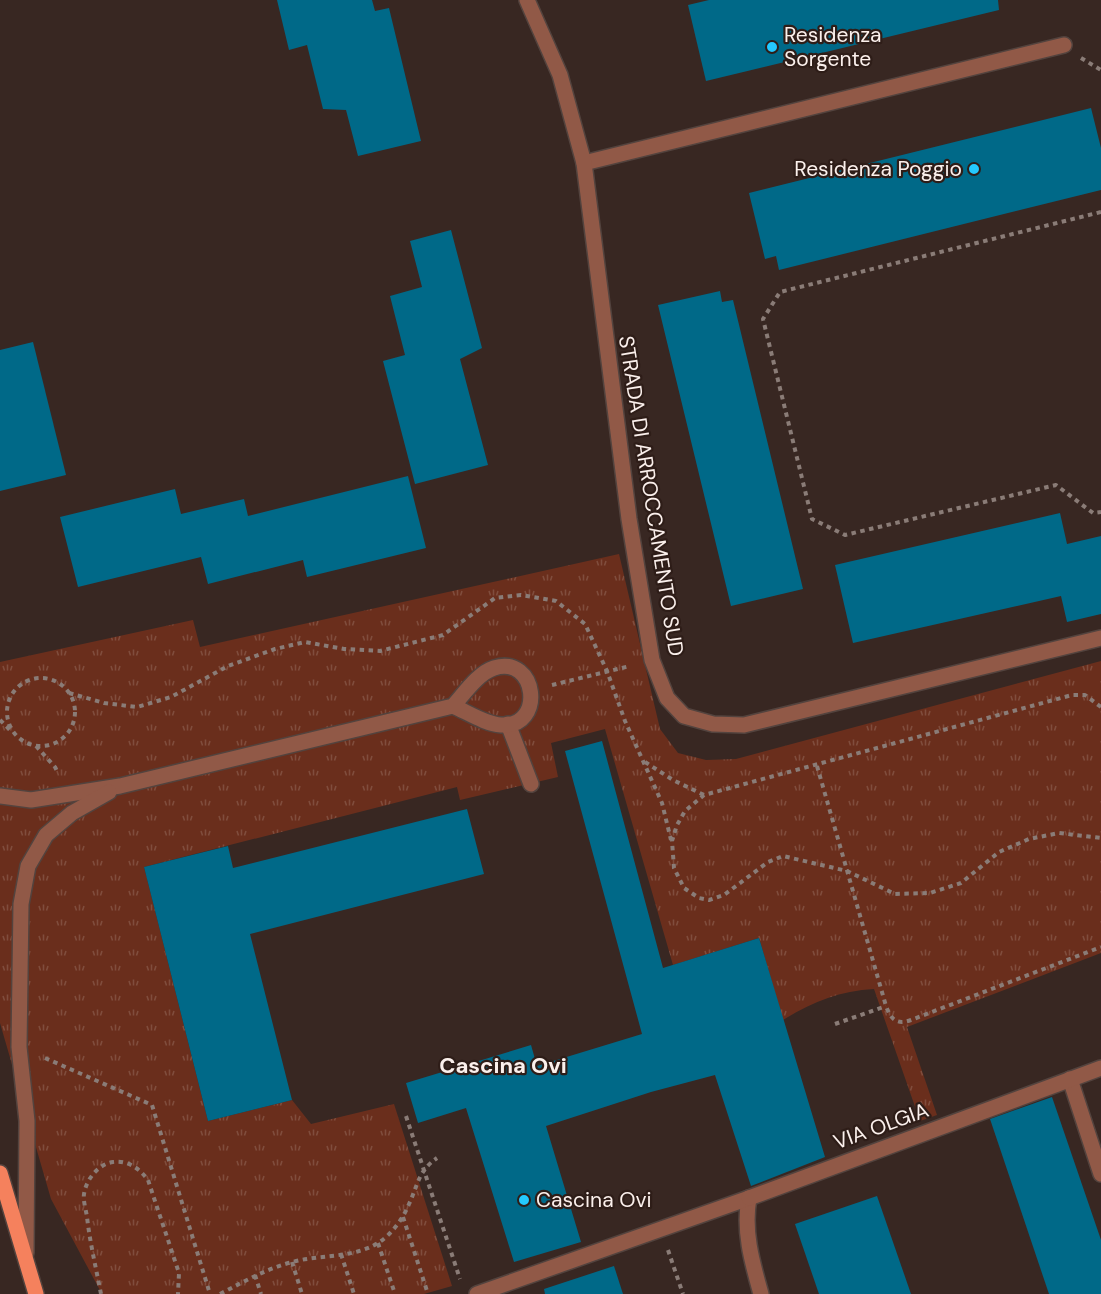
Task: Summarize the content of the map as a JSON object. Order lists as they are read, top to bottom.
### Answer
{
  "streets": {
    "street": ["STRADA DI ARROCCAMENTO SUD", "VIA OLGIA"]
  },
  "districts": ["Cascina Ovi"],
  "places": ["Residenza Sorgente", "Residenza Poggio", "Cascina Ovi"]
}
